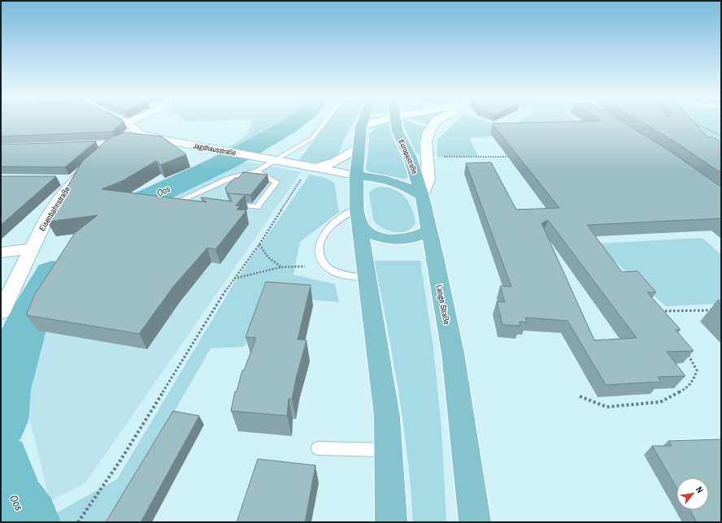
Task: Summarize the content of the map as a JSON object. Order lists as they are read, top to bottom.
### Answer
{
  "streets": {
    "main road": ["Europastraße", "Lange Straße"],
    "street": ["Jagdhausstraße", "Eisenbahnstraße"]
  },
  "crossings": [
    ["Jagdhausstraße", "Eisenbahnstraße"],
    ["Europastraße", "Lange Straße"]
  ],
  "water": ["Oos"],
  "north": "top right"
}
